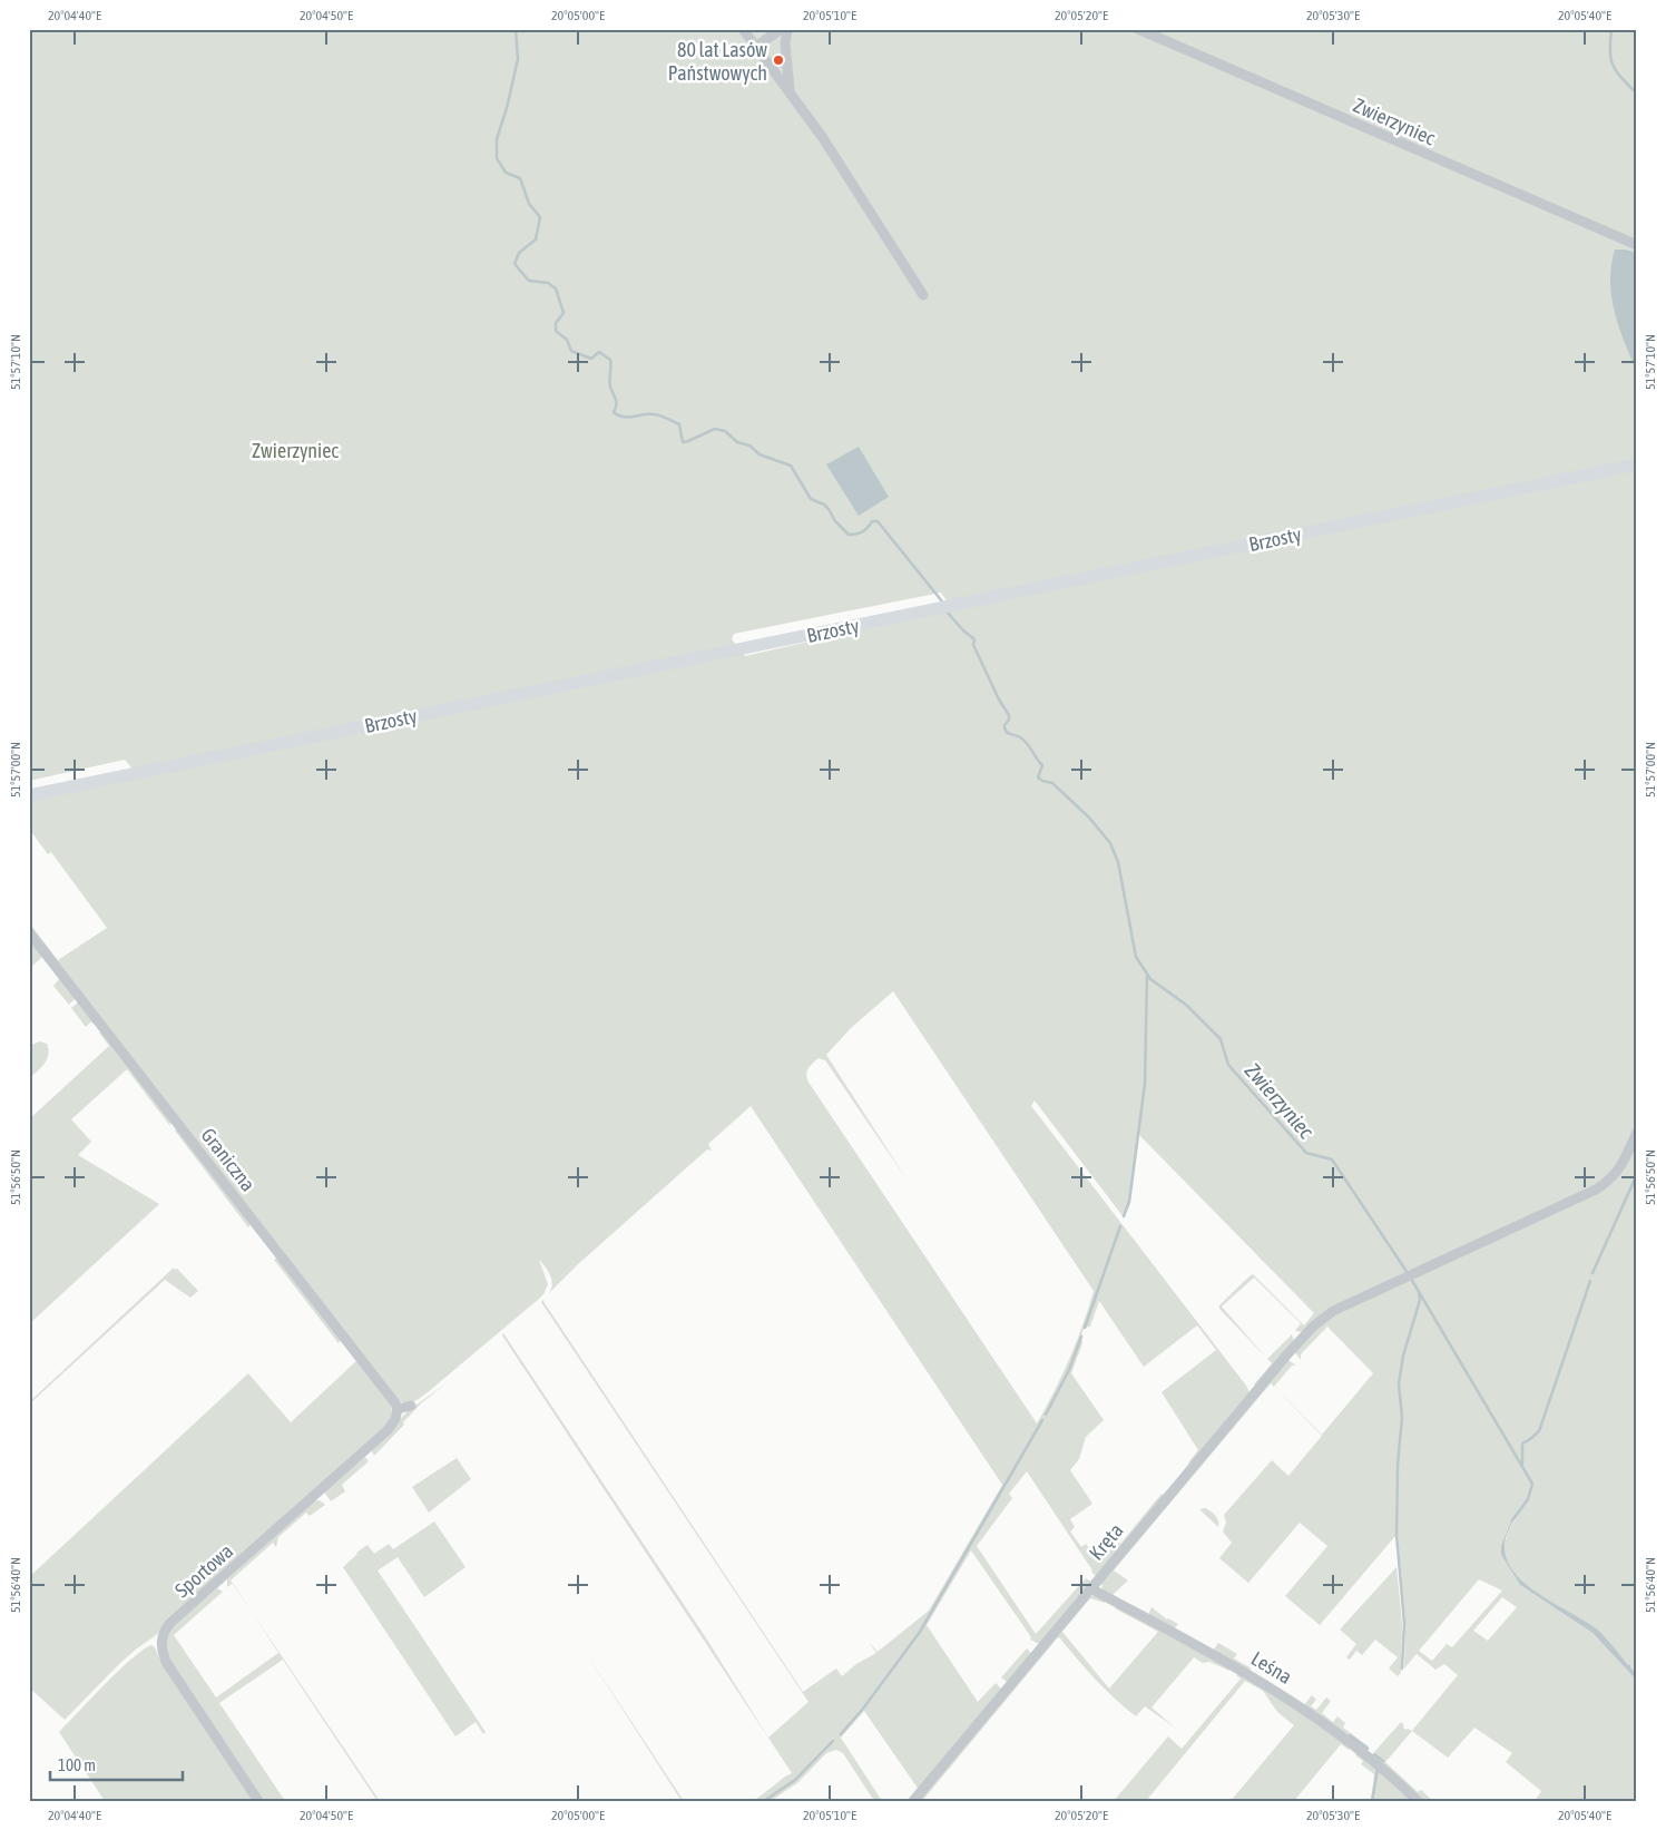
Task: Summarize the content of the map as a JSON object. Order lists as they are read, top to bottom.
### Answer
{
  "streets": {
    "street": [
      "Zwierzyniec",
      "Brzosty",
      "Graniczna",
      "Kręta",
      "Sportowa",
      "Leśna"
    ]
  },
  "crossings": [
    ["Graniczna", "Sportowa"],
    ["Kręta", "Leśna"]
  ],
  "water": ["Zwierzyniec"],
  "parks": ["Zwierzyniec"],
  "places": ["80 lat Lasów Państwowych"],
  "scale_bar": "100 m",
  "coordinates": [
    "20°04'40\"E",
    "20°04'50\"E",
    "20°05'00\"E",
    "20°05'10\"E",
    "20°05'20\"E",
    "20°05'30\"E",
    "20°05'40\"E",
    "51°57'10\"N",
    "51°57'00\"N",
    "51°56'50\"N",
    "51°56'40\"N"
  ]
}
